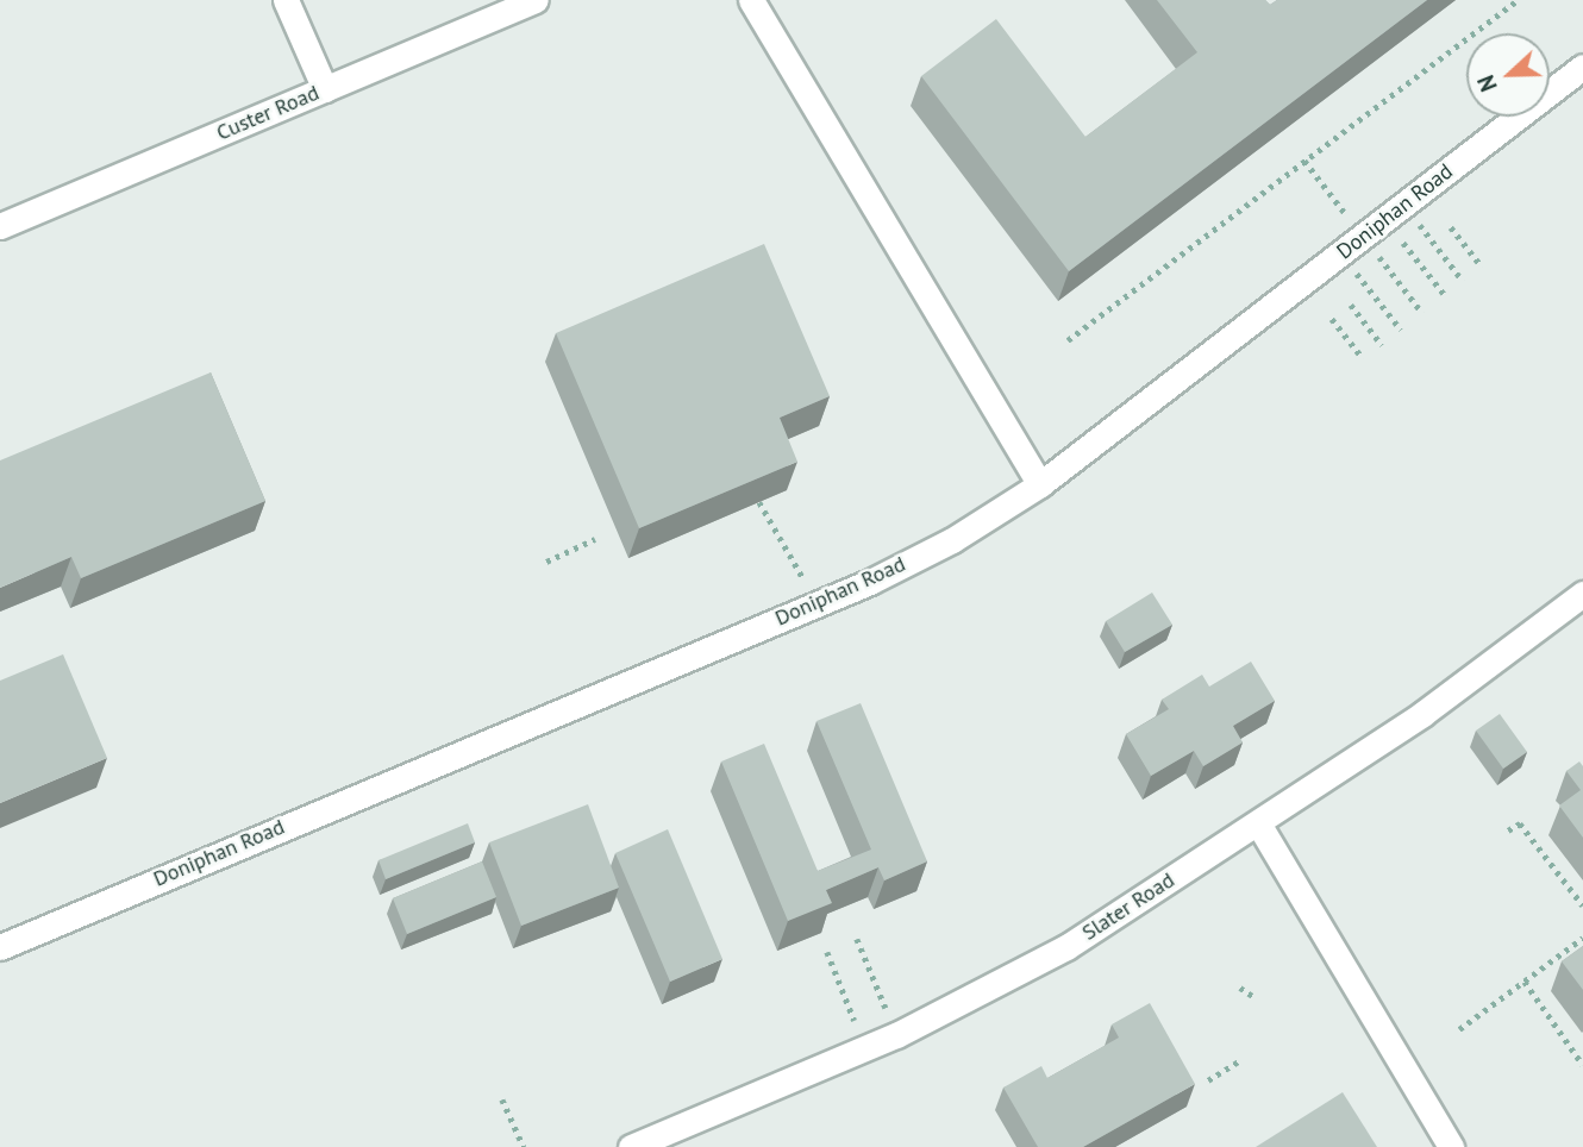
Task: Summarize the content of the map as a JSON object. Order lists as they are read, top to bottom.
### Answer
{
  "streets": {
    "street": ["Custer Road", "Doniphan Road", "Slater Road"]
  },
  "north": "left"
}
